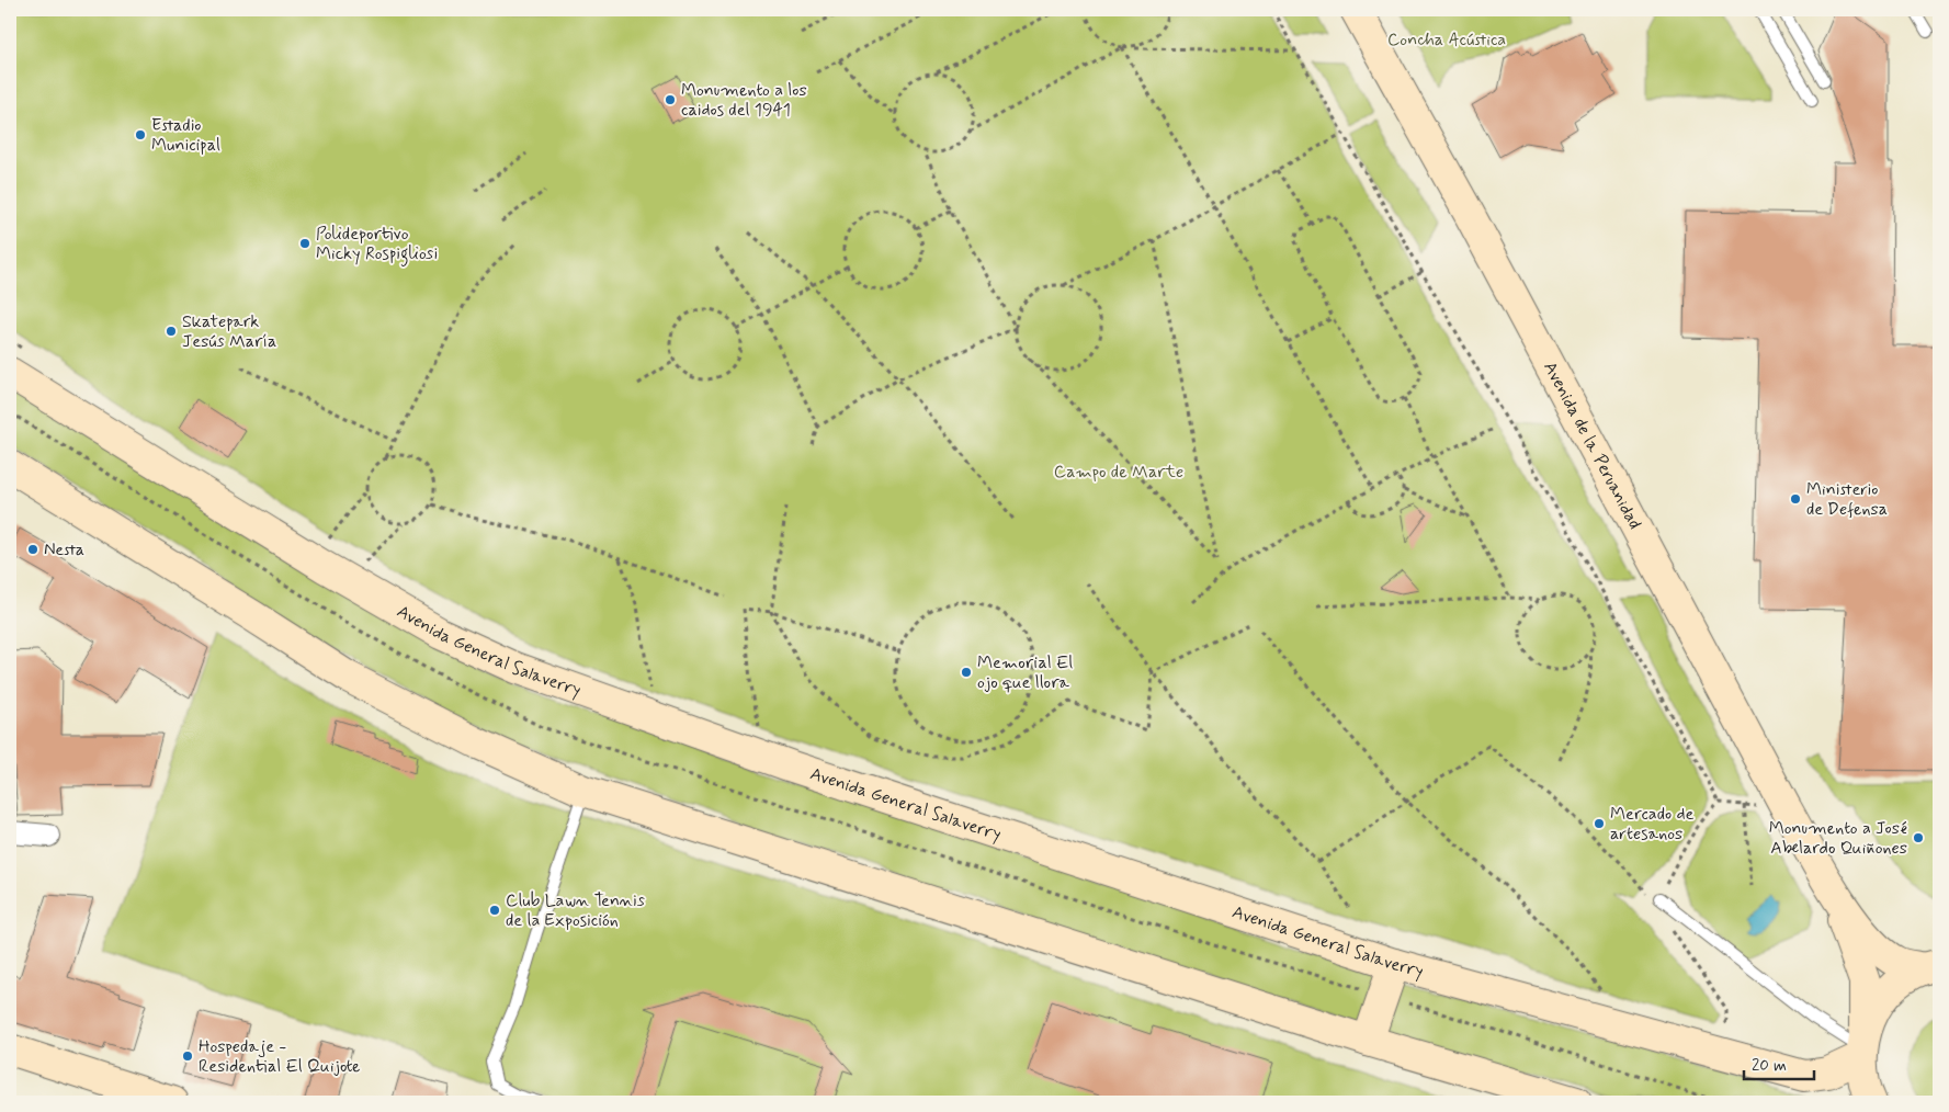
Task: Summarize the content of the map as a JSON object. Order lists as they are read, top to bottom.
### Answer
{
  "streets": {
    "main road": ["Avenida de la Peruanidad", "Avenida General Salaverry"]
  },
  "crossings": [
    ["Avenida de la Peruanidad", "Avenida General Salaverry"]
  ],
  "parks": ["Concha Acústica", "Campo de Marte"],
  "places": [
    "Monumento a los caidos del 1941",
    "Estadio Municipal",
    "Polideportivo Micky Rospigliosi",
    "Skatepark Jesús María",
    "Ministerio de Defensa",
    "Nesta",
    "Memorial El ojo que llora",
    "Mercado de artesanos",
    "Monumento a José Abelardo Quiñones",
    "Club Lawn Tennis de la Exposición",
    "Hospedaje - Residential El Quijote"
  ],
  "scale_bar": "20 m"
}
